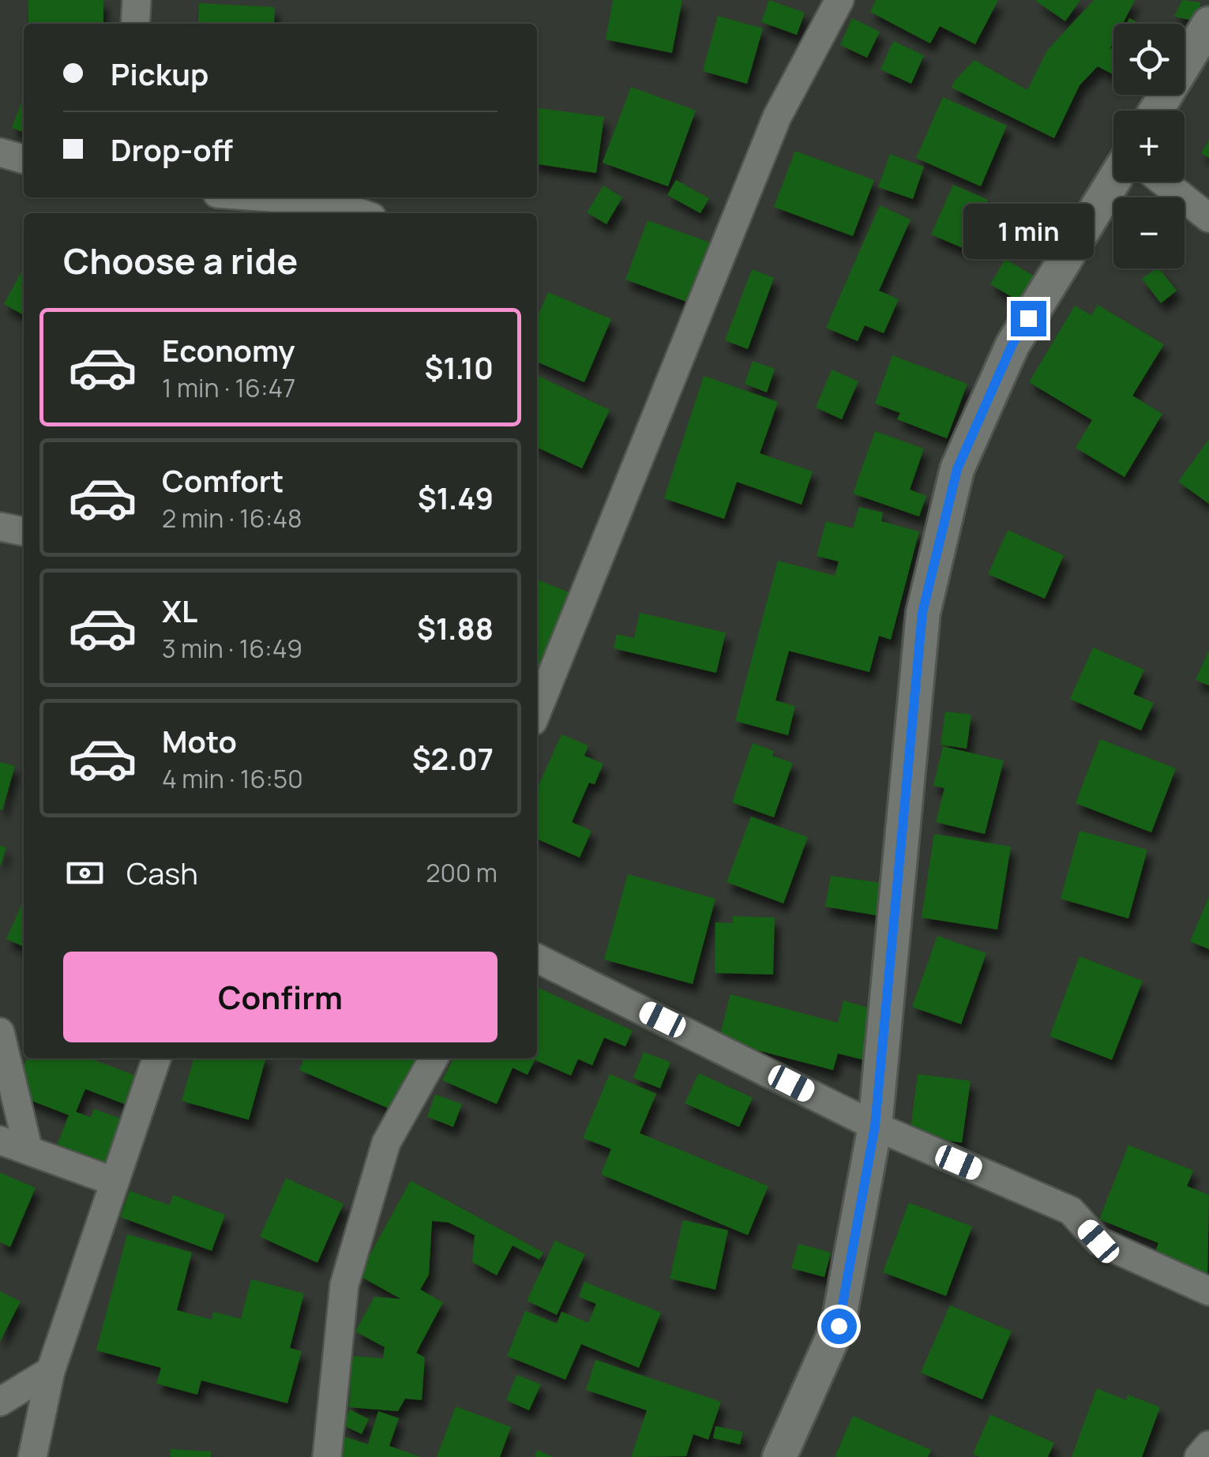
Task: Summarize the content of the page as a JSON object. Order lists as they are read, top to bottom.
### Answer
{
  "page": {
    "map_buttons": ["+", "−"],
    "banner": ["Pickup", "Drop-off"],
    "bubble": "1 min",
    "heading": "Choose a ride",
    "list": [
      {
        "name": "Economy",
        "note": "1 min · 16:47",
        "value": "$1.10"
      },
      {
        "name": "Comfort",
        "note": "2 min · 16:48",
        "value": "$1.49"
      },
      {
        "name": "XL",
        "note": "3 min · 16:49",
        "value": "$1.88"
      },
      {
        "name": "Moto",
        "note": "4 min · 16:50",
        "value": "$2.07"
      }
    ],
    "pay": ["Cash", "200 m"],
    "buttons": "Confirm"
  }
}
